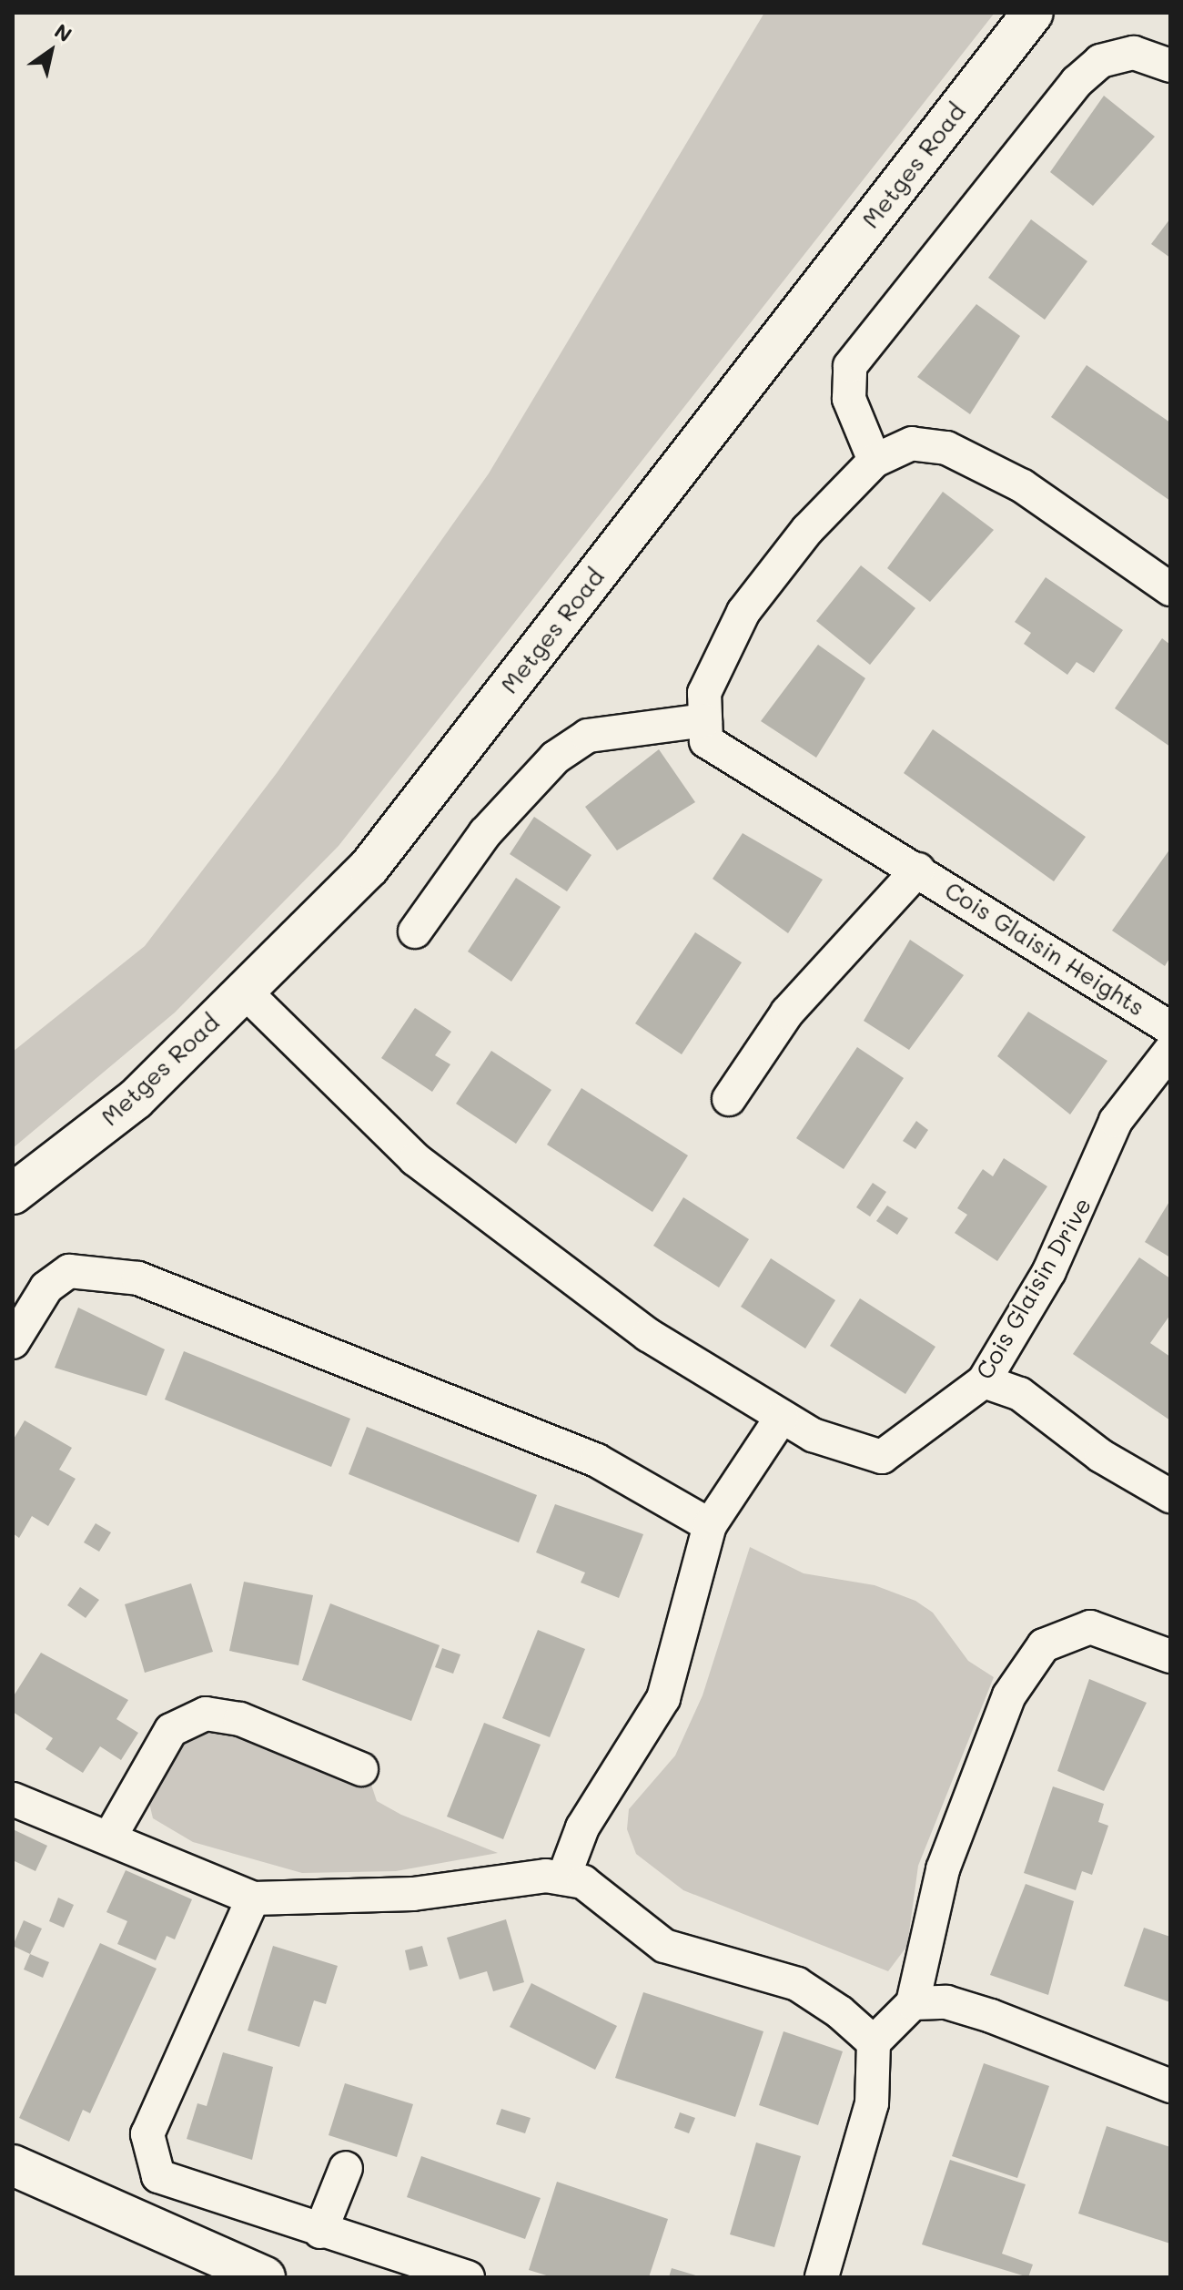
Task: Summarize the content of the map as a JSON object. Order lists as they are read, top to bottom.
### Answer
{
  "streets": {
    "street": ["Metges Road", "Cois Glaisin Heights", "Cois Glaisin Drive"]
  },
  "north": "top right"
}
